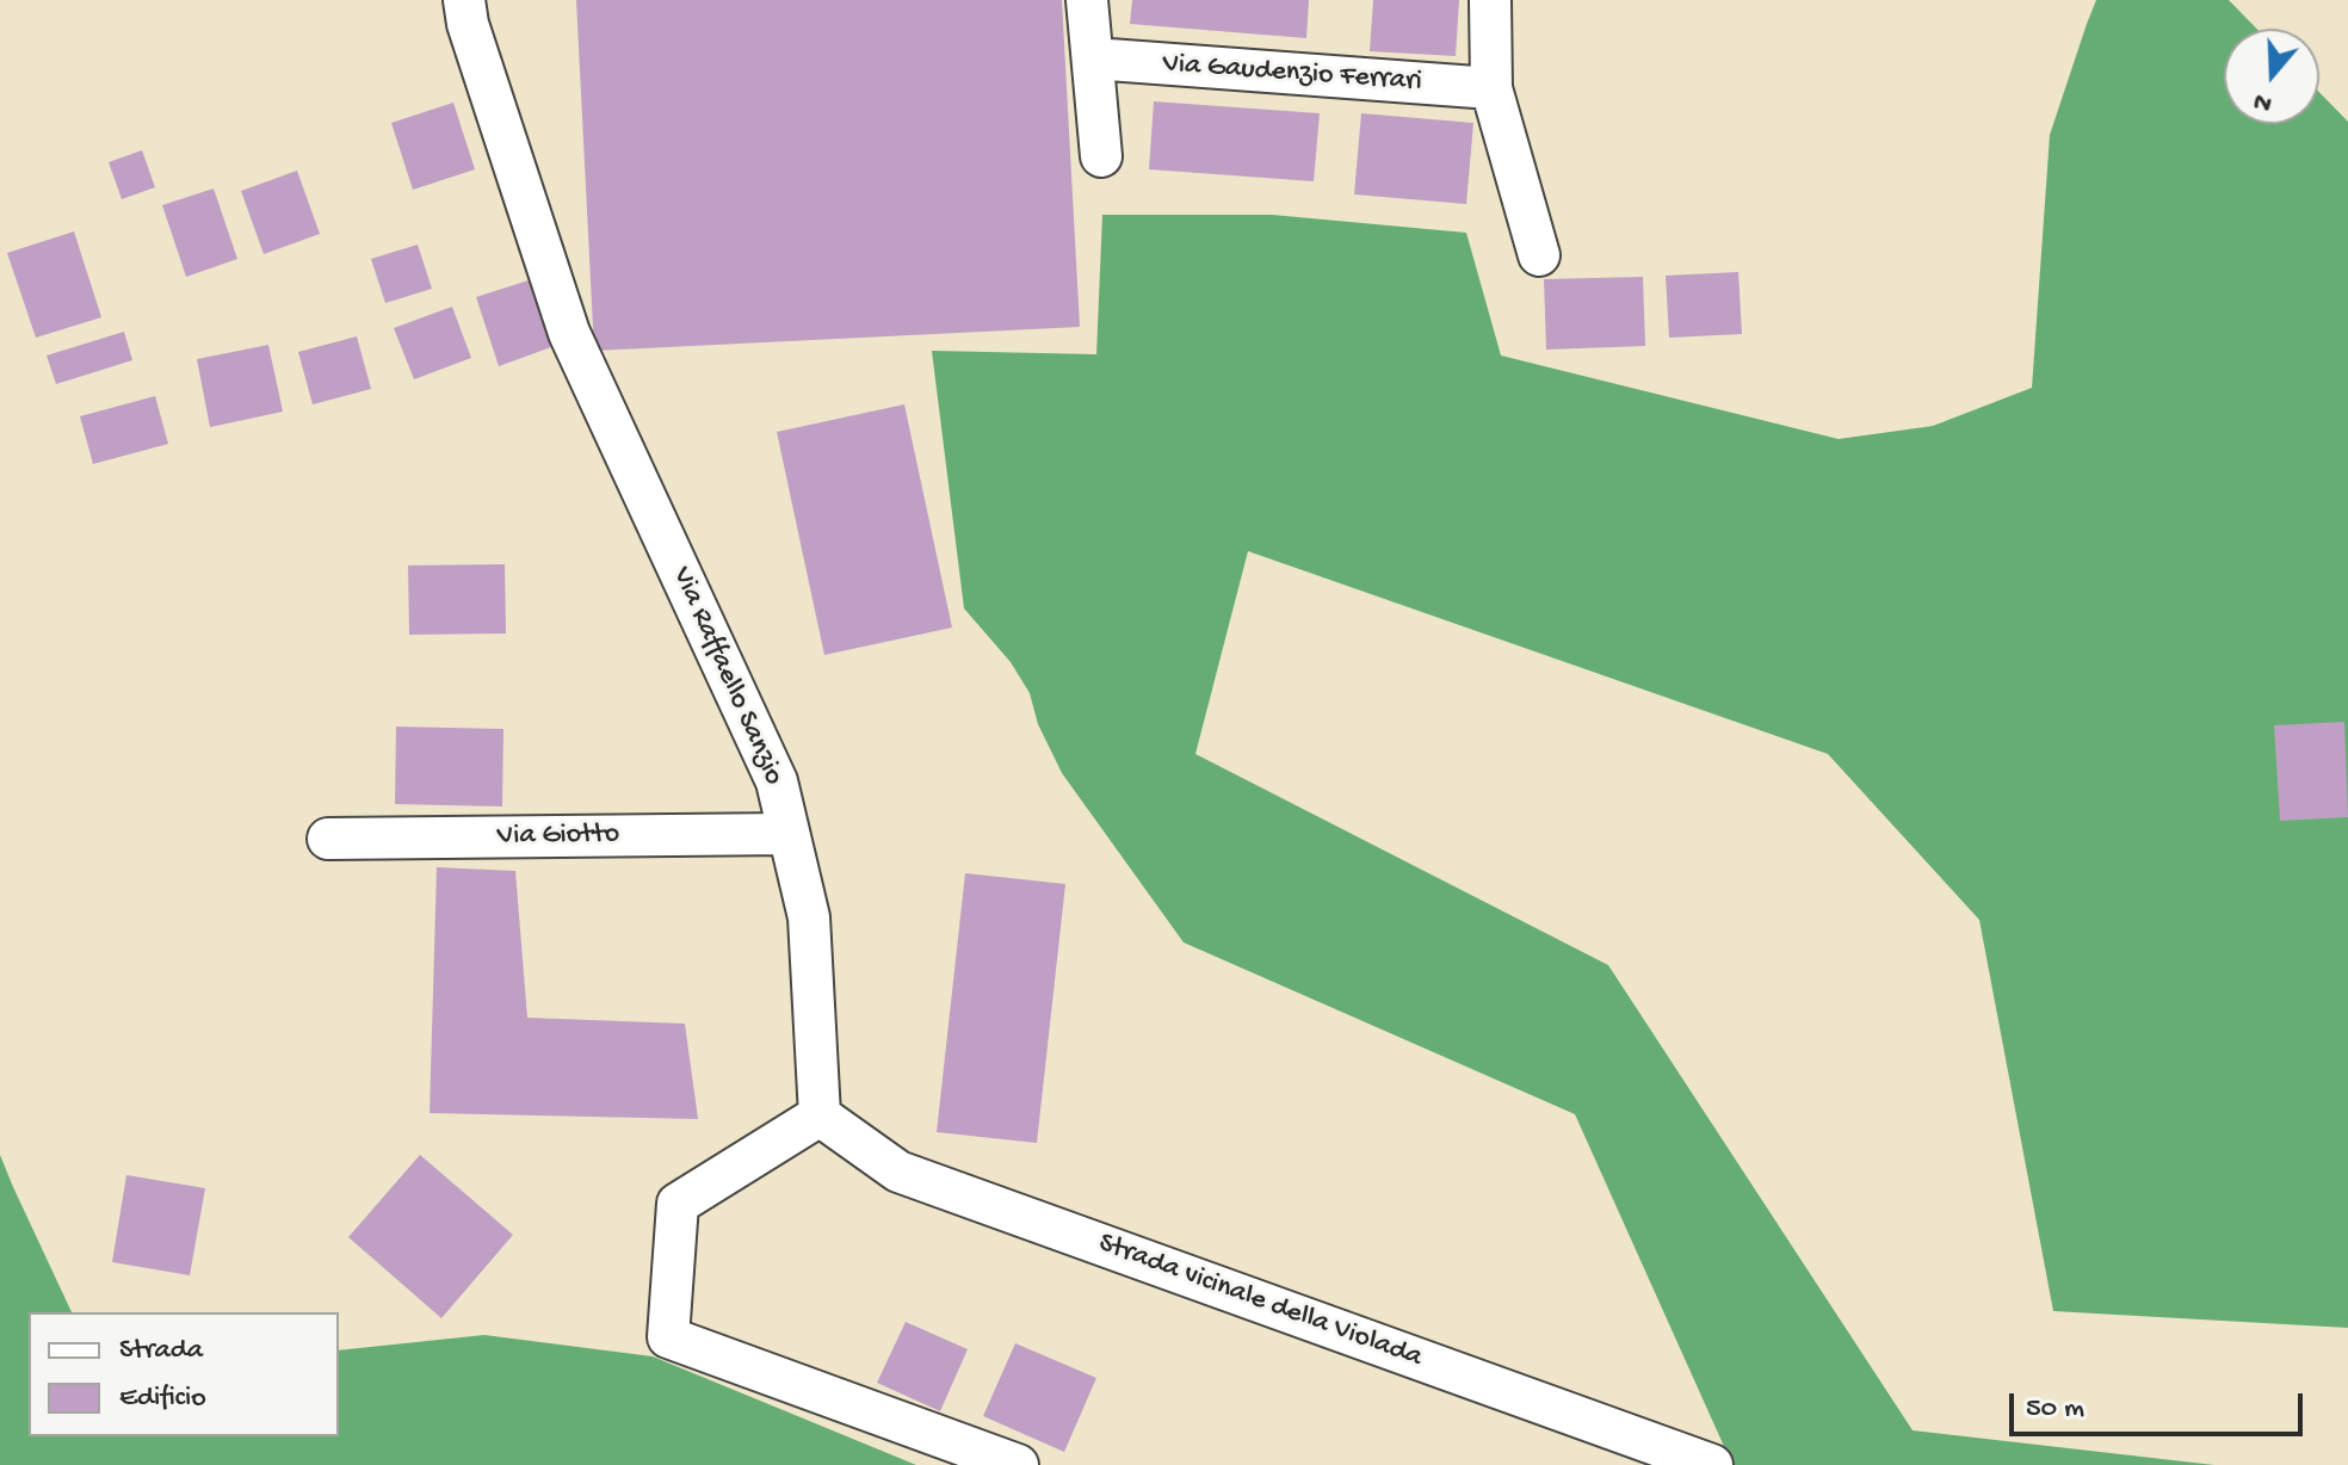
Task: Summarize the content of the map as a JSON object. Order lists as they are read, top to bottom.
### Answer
{
  "streets": {
    "street": [
      "Via Gaudenzio Ferrari",
      "Via Raffaello Sanzio",
      "Via Giotto",
      "Strada vicinale della Violada"
    ]
  },
  "crossings": [
    ["Via Raffaello Sanzio", "Via Giotto"],
    ["Via Raffaello Sanzio", "Strada vicinale della Violada"]
  ],
  "legend": ["Strada", "Edificio"],
  "scale_bar": "50 m",
  "north": "bottom"
}
